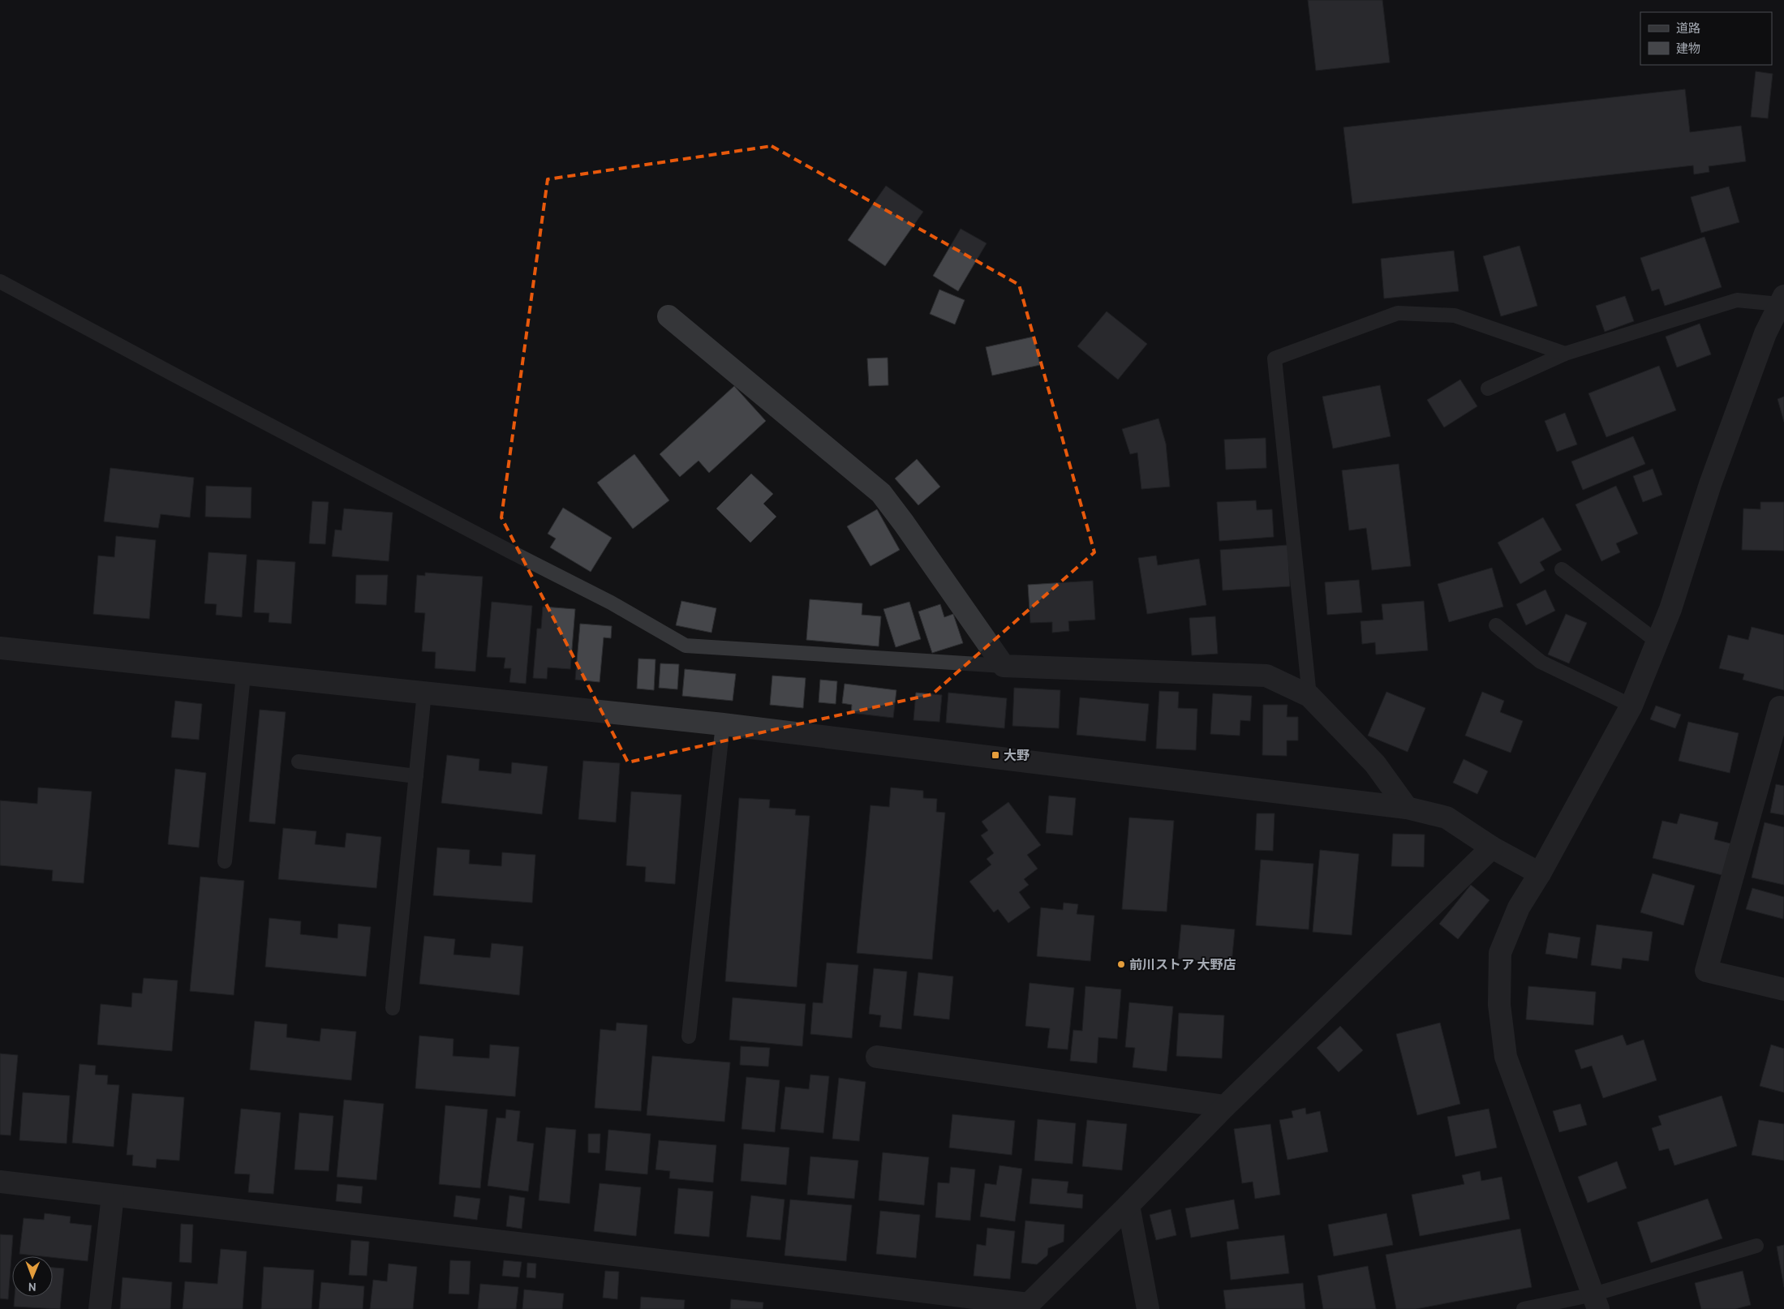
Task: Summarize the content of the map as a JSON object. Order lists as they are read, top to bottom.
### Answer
{
  "places": {
    "transit": ["大野"],
    "other": ["前川ストア 大野店"]
  },
  "legend": ["道路", "建物"],
  "north": "bottom"
}
